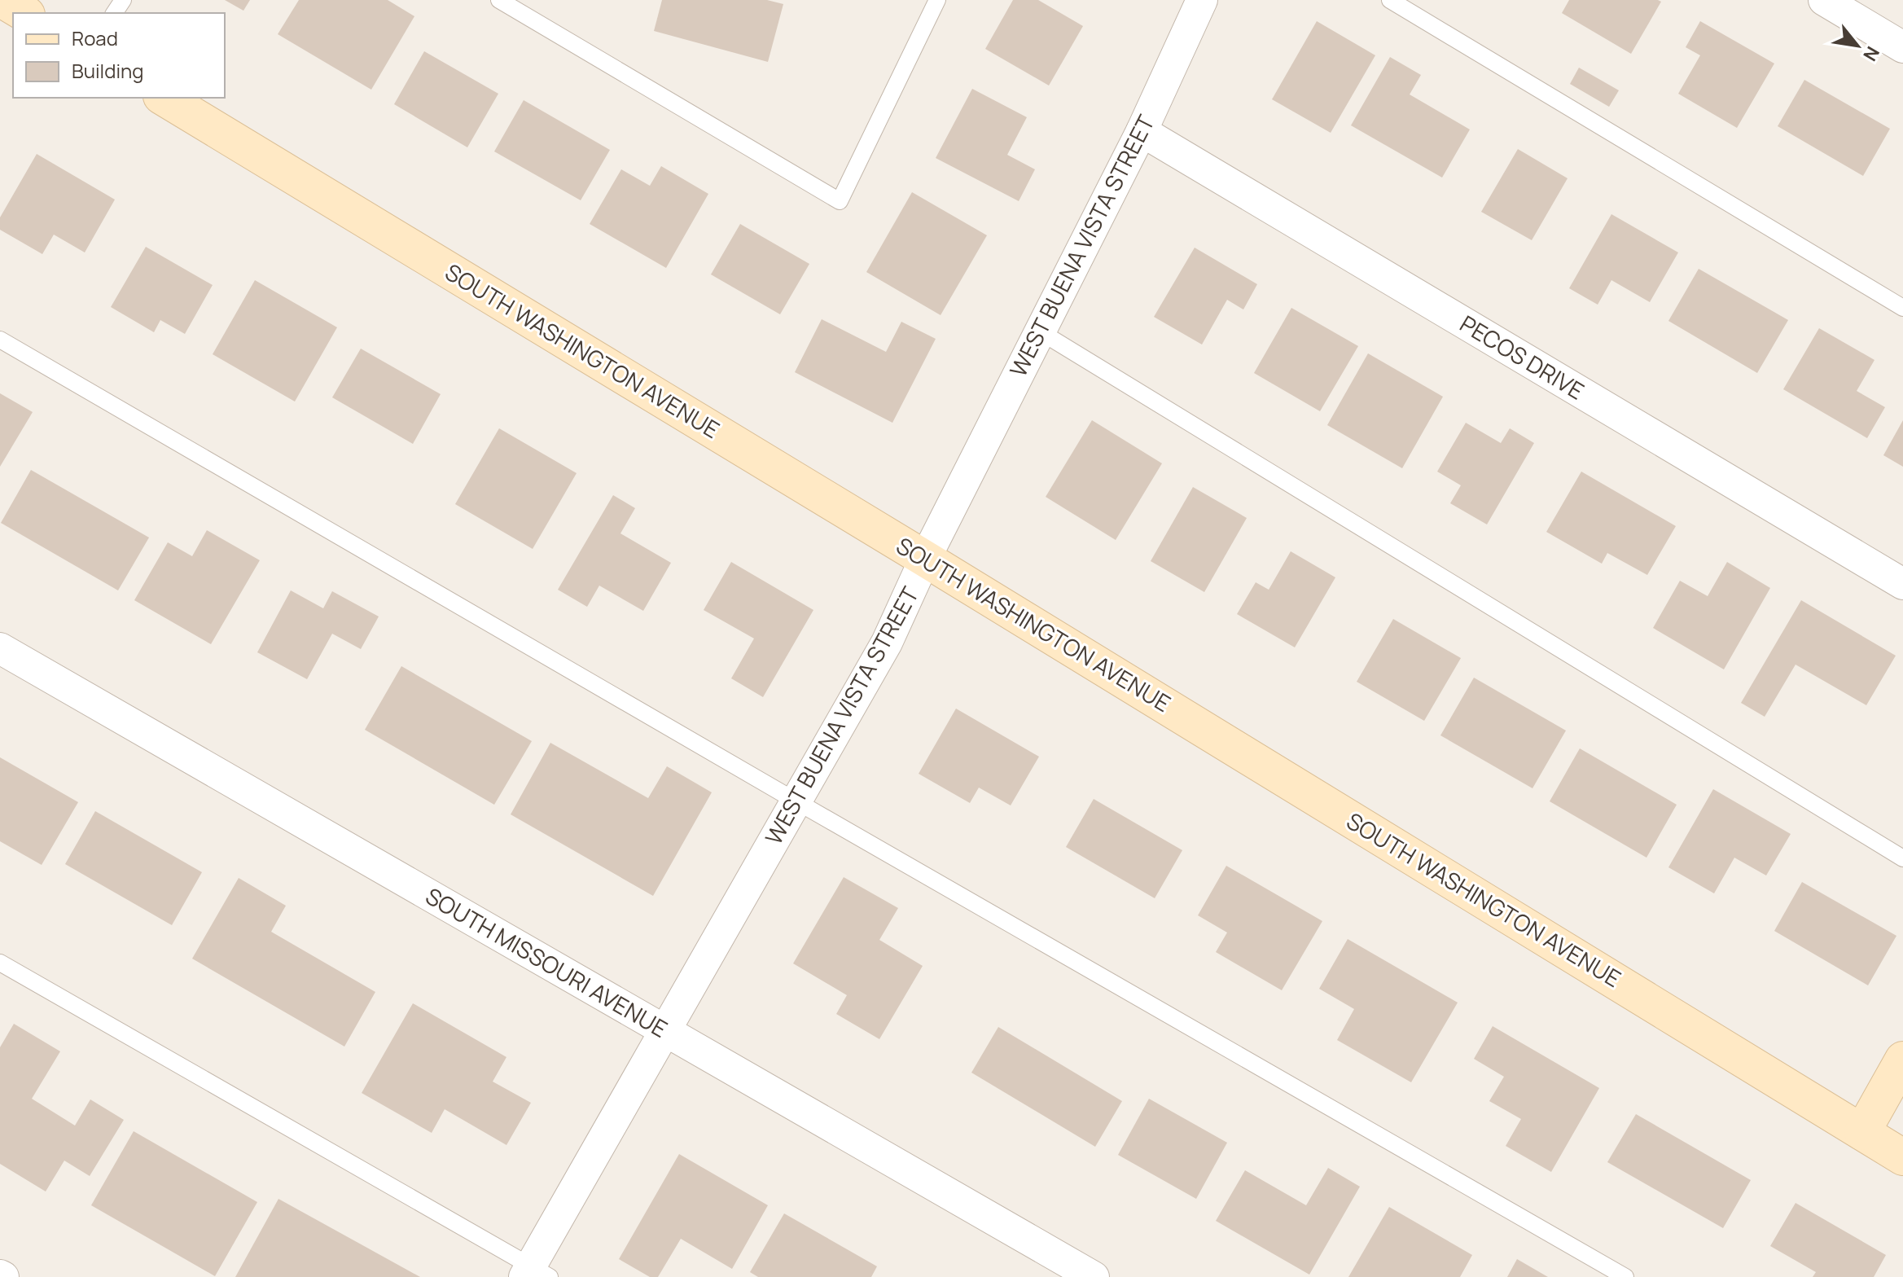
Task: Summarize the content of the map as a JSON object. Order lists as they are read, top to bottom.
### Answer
{
  "streets": {
    "street": [
      "WEST BUENA VISTA STREET",
      "SOUTH WASHINGTON AVENUE",
      "PECOS DRIVE",
      "SOUTH MISSOURI AVENUE"
    ]
  },
  "crossings": [
    ["WEST BUENA VISTA STREET", "SOUTH WASHINGTON AVENUE"],
    ["WEST BUENA VISTA STREET", "PECOS DRIVE"],
    ["WEST BUENA VISTA STREET", "SOUTH MISSOURI AVENUE"]
  ],
  "legend": ["Road", "Building"],
  "north": "bottom right"
}
